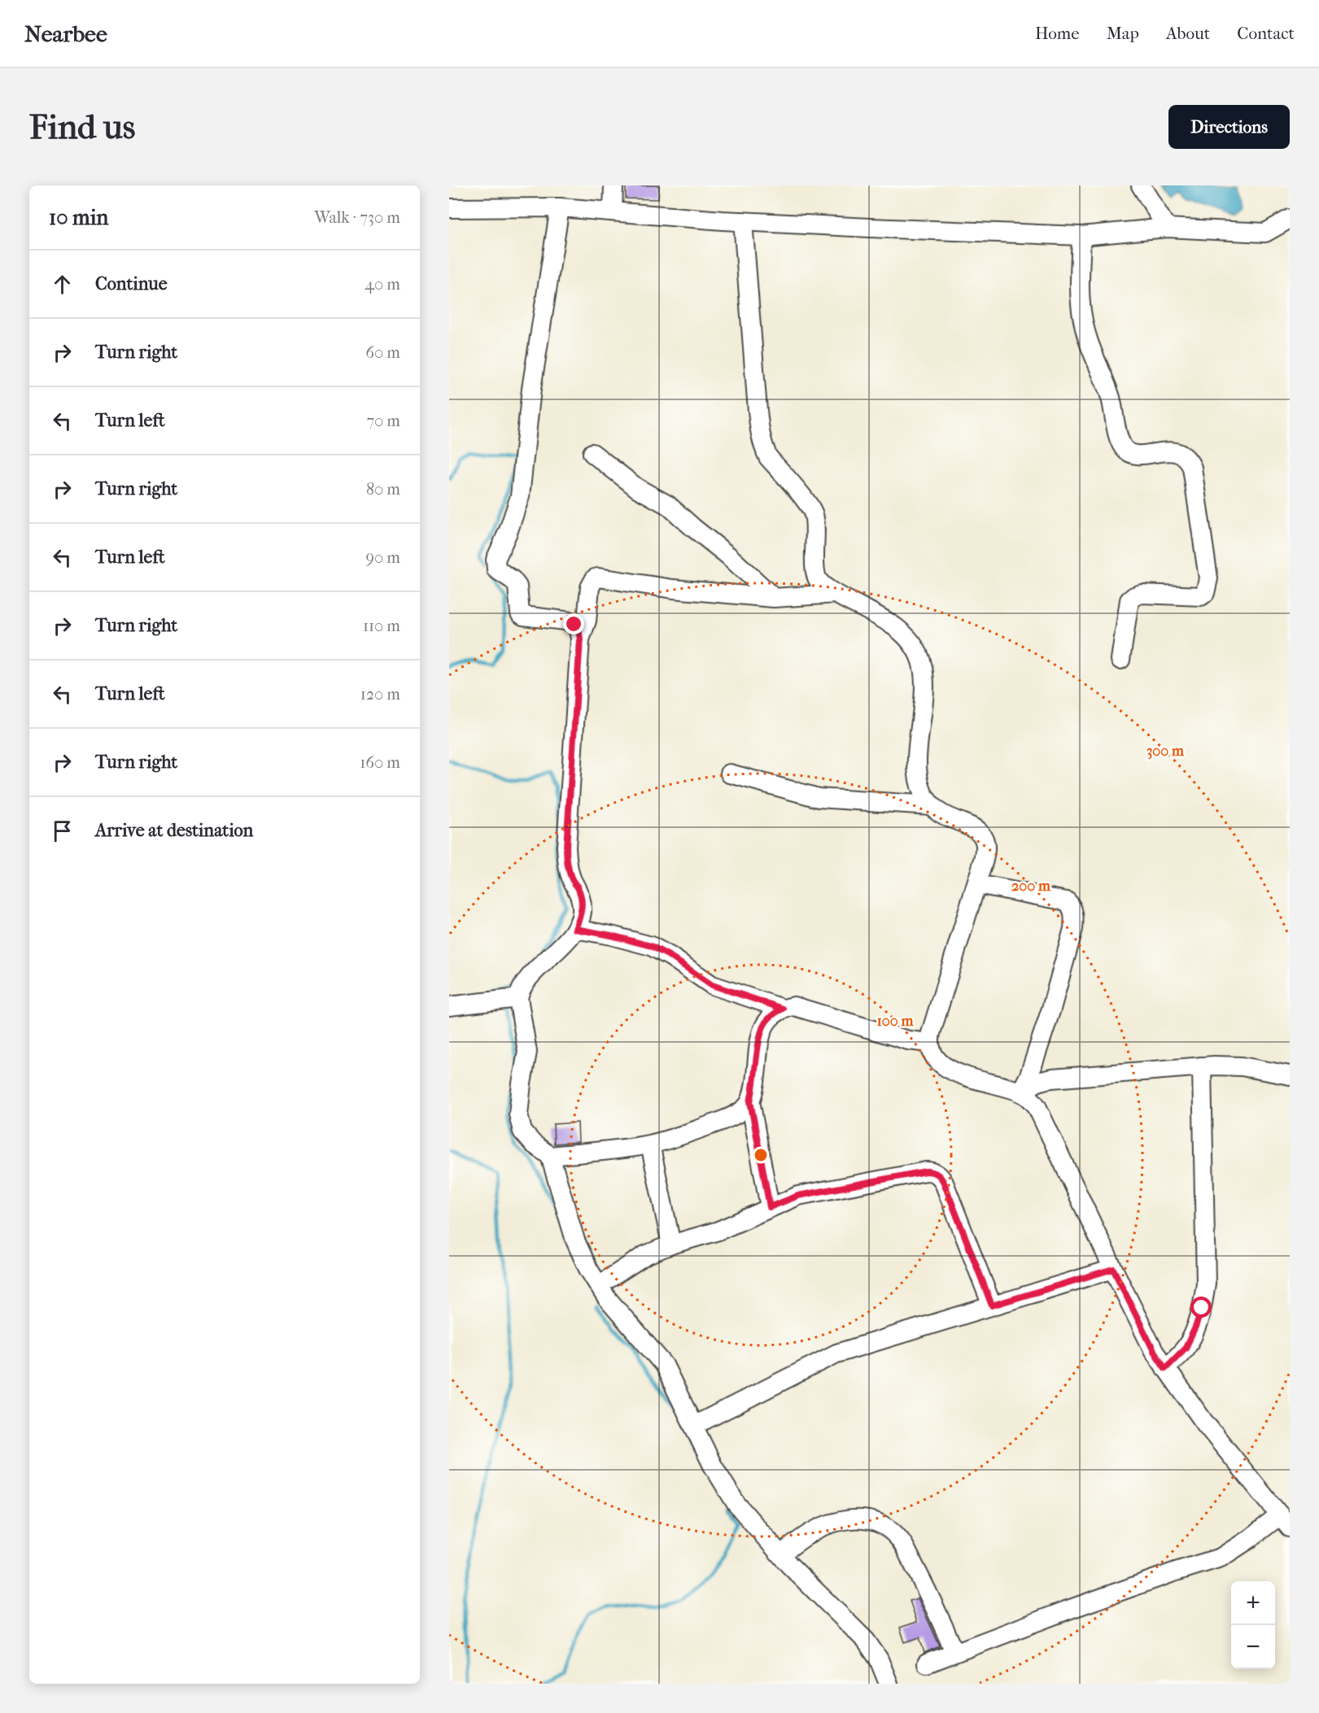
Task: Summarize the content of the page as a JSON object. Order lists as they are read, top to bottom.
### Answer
{
  "page": {
    "header": "Nearbee",
    "nav": [
      "Home",
      "Map",
      "About",
      "Contact"
    ],
    "buttons": "Directions",
    "title": "Find us",
    "heading": ["10 min", "Walk · 730 m"],
    "list": [
      ["Continue", "40 m"],
      ["Turn right", "60 m"],
      ["Turn left", "70 m"],
      ["Turn right", "80 m"],
      ["Turn left", "90 m"],
      ["Turn right", "110 m"],
      ["Turn left", "120 m"],
      ["Turn right", "160 m"],
      "Arrive at destination"
    ],
    "map_buttons": ["+", "−"]
  },
  "rings": ["300 m", "200 m", "100 m"]
}
